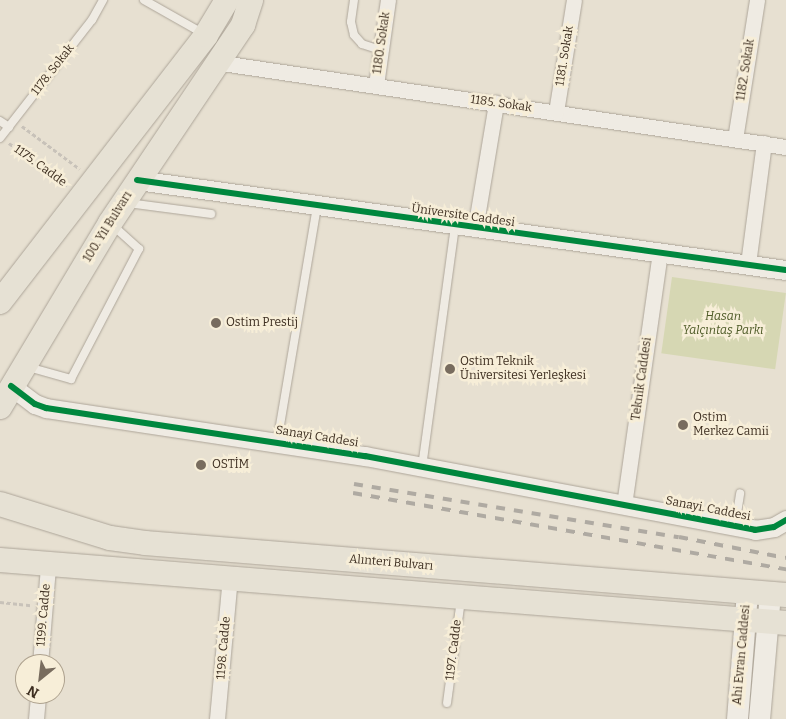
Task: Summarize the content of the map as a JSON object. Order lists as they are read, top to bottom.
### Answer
{
  "streets": {
    "main road": ["100. Yıl Bulvarı", "Alınteri Bulvarı", "Ahi Evran Caddesi"],
    "street": [
      "1180. Sokak",
      "1181. Sokak",
      "1182. Sokak",
      "1185. Sokak",
      "Üniversite Caddesi",
      "Teknik Caddesi",
      "Sanayi Caddesi",
      "Sanayi. Caddesi",
      "1199. Cadde",
      "1198. Cadde"
    ],
    "lane": ["1178. Sokak", "1175. Cadde", "1197. Cadde"]
  },
  "crossings": [
    ["1180. Sokak", "1185. Sokak"],
    ["1181. Sokak", "1185. Sokak"],
    ["1178. Sokak", "1175. Cadde"],
    ["1182. Sokak", "1185. Sokak"],
    ["1185. Sokak", "100. Yıl Bulvarı"],
    ["Üniversite Caddesi", "100. Yıl Bulvarı"],
    ["Üniversite Caddesi", "Teknik Caddesi"],
    ["100. Yıl Bulvarı", "Sanayi Caddesi"],
    ["Teknik Caddesi", "Sanayi Caddesi"],
    ["Teknik Caddesi", "Sanayi. Caddesi"],
    ["Sanayi Caddesi", "Sanayi. Caddesi"],
    ["Alınteri Bulvarı", "Ahi Evran Caddesi"]
  ],
  "parks": ["Hasan Yalçıntaş Parkı"],
  "places": [
    "Ostim Prestij",
    "Ostim Teknik Üniversitesi Yerleşkesi",
    "Ostim Merkez Camii",
    "OSTİM"
  ],
  "north": "bottom left"
}
